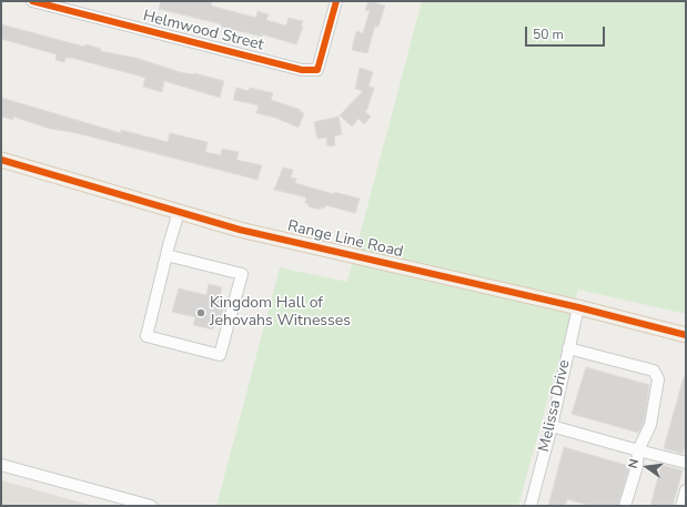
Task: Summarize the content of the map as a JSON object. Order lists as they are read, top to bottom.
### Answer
{
  "streets": {
    "main road": ["Range Line Road"],
    "street": ["Helmwood Street", "Melissa Drive"]
  },
  "crossings": [
    ["Range Line Road", "Melissa Drive"]
  ],
  "places": ["Kingdom Hall of Jehovahs Witnesses"],
  "scale_bar": "50 m",
  "north": "left"
}
